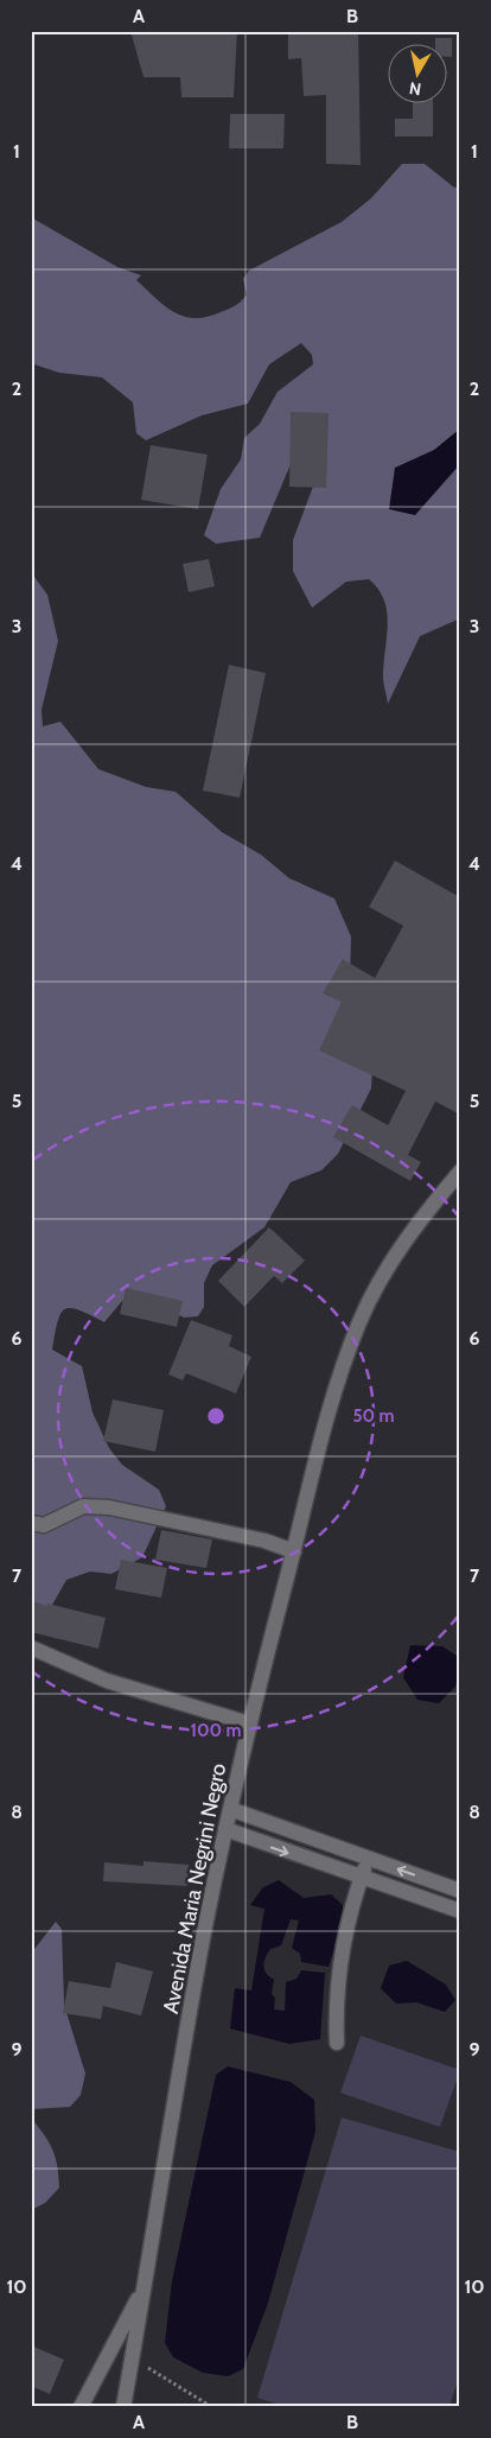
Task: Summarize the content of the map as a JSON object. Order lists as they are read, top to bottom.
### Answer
{
  "streets": {
    "street": ["Avenida Maria Negrini Negro"]
  },
  "north": "bottom",
  "grid": {
    "columns": ["A", "B"],
    "rows": [
      "1",
      "2",
      "3",
      "4",
      "5",
      "6",
      "7",
      "8",
      "9",
      "10"
    ]
  },
  "rings": ["50 m", "100 m"]
}
